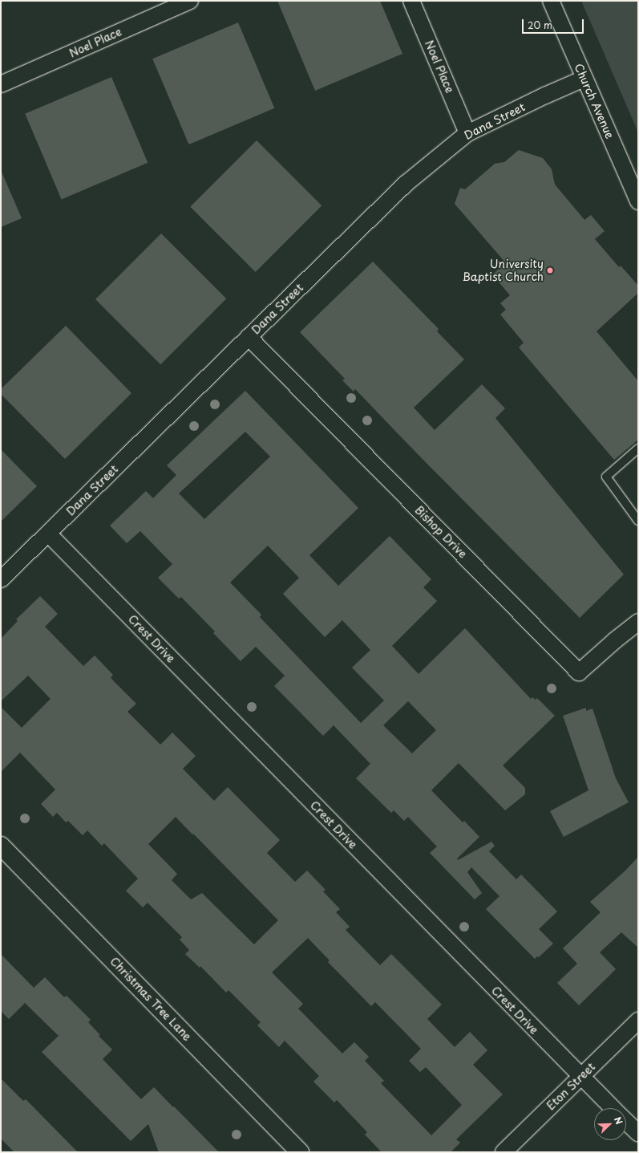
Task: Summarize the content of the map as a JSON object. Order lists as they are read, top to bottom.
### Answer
{
  "streets": {
    "street": [
      "Noel Place",
      "Church Avenue",
      "Dana Street",
      "Bishop Drive",
      "Crest Drive",
      "Christmas Tree Lane",
      "Eton Street"
    ]
  },
  "crossings": [
    ["Noel Place", "Dana Street"],
    ["Church Avenue", "Dana Street"],
    ["Dana Street", "Bishop Drive"],
    ["Dana Street", "Crest Drive"],
    ["Crest Drive", "Eton Street"]
  ],
  "places": ["University Baptist Church"],
  "scale_bar": "20 m",
  "north": "top right"
}
